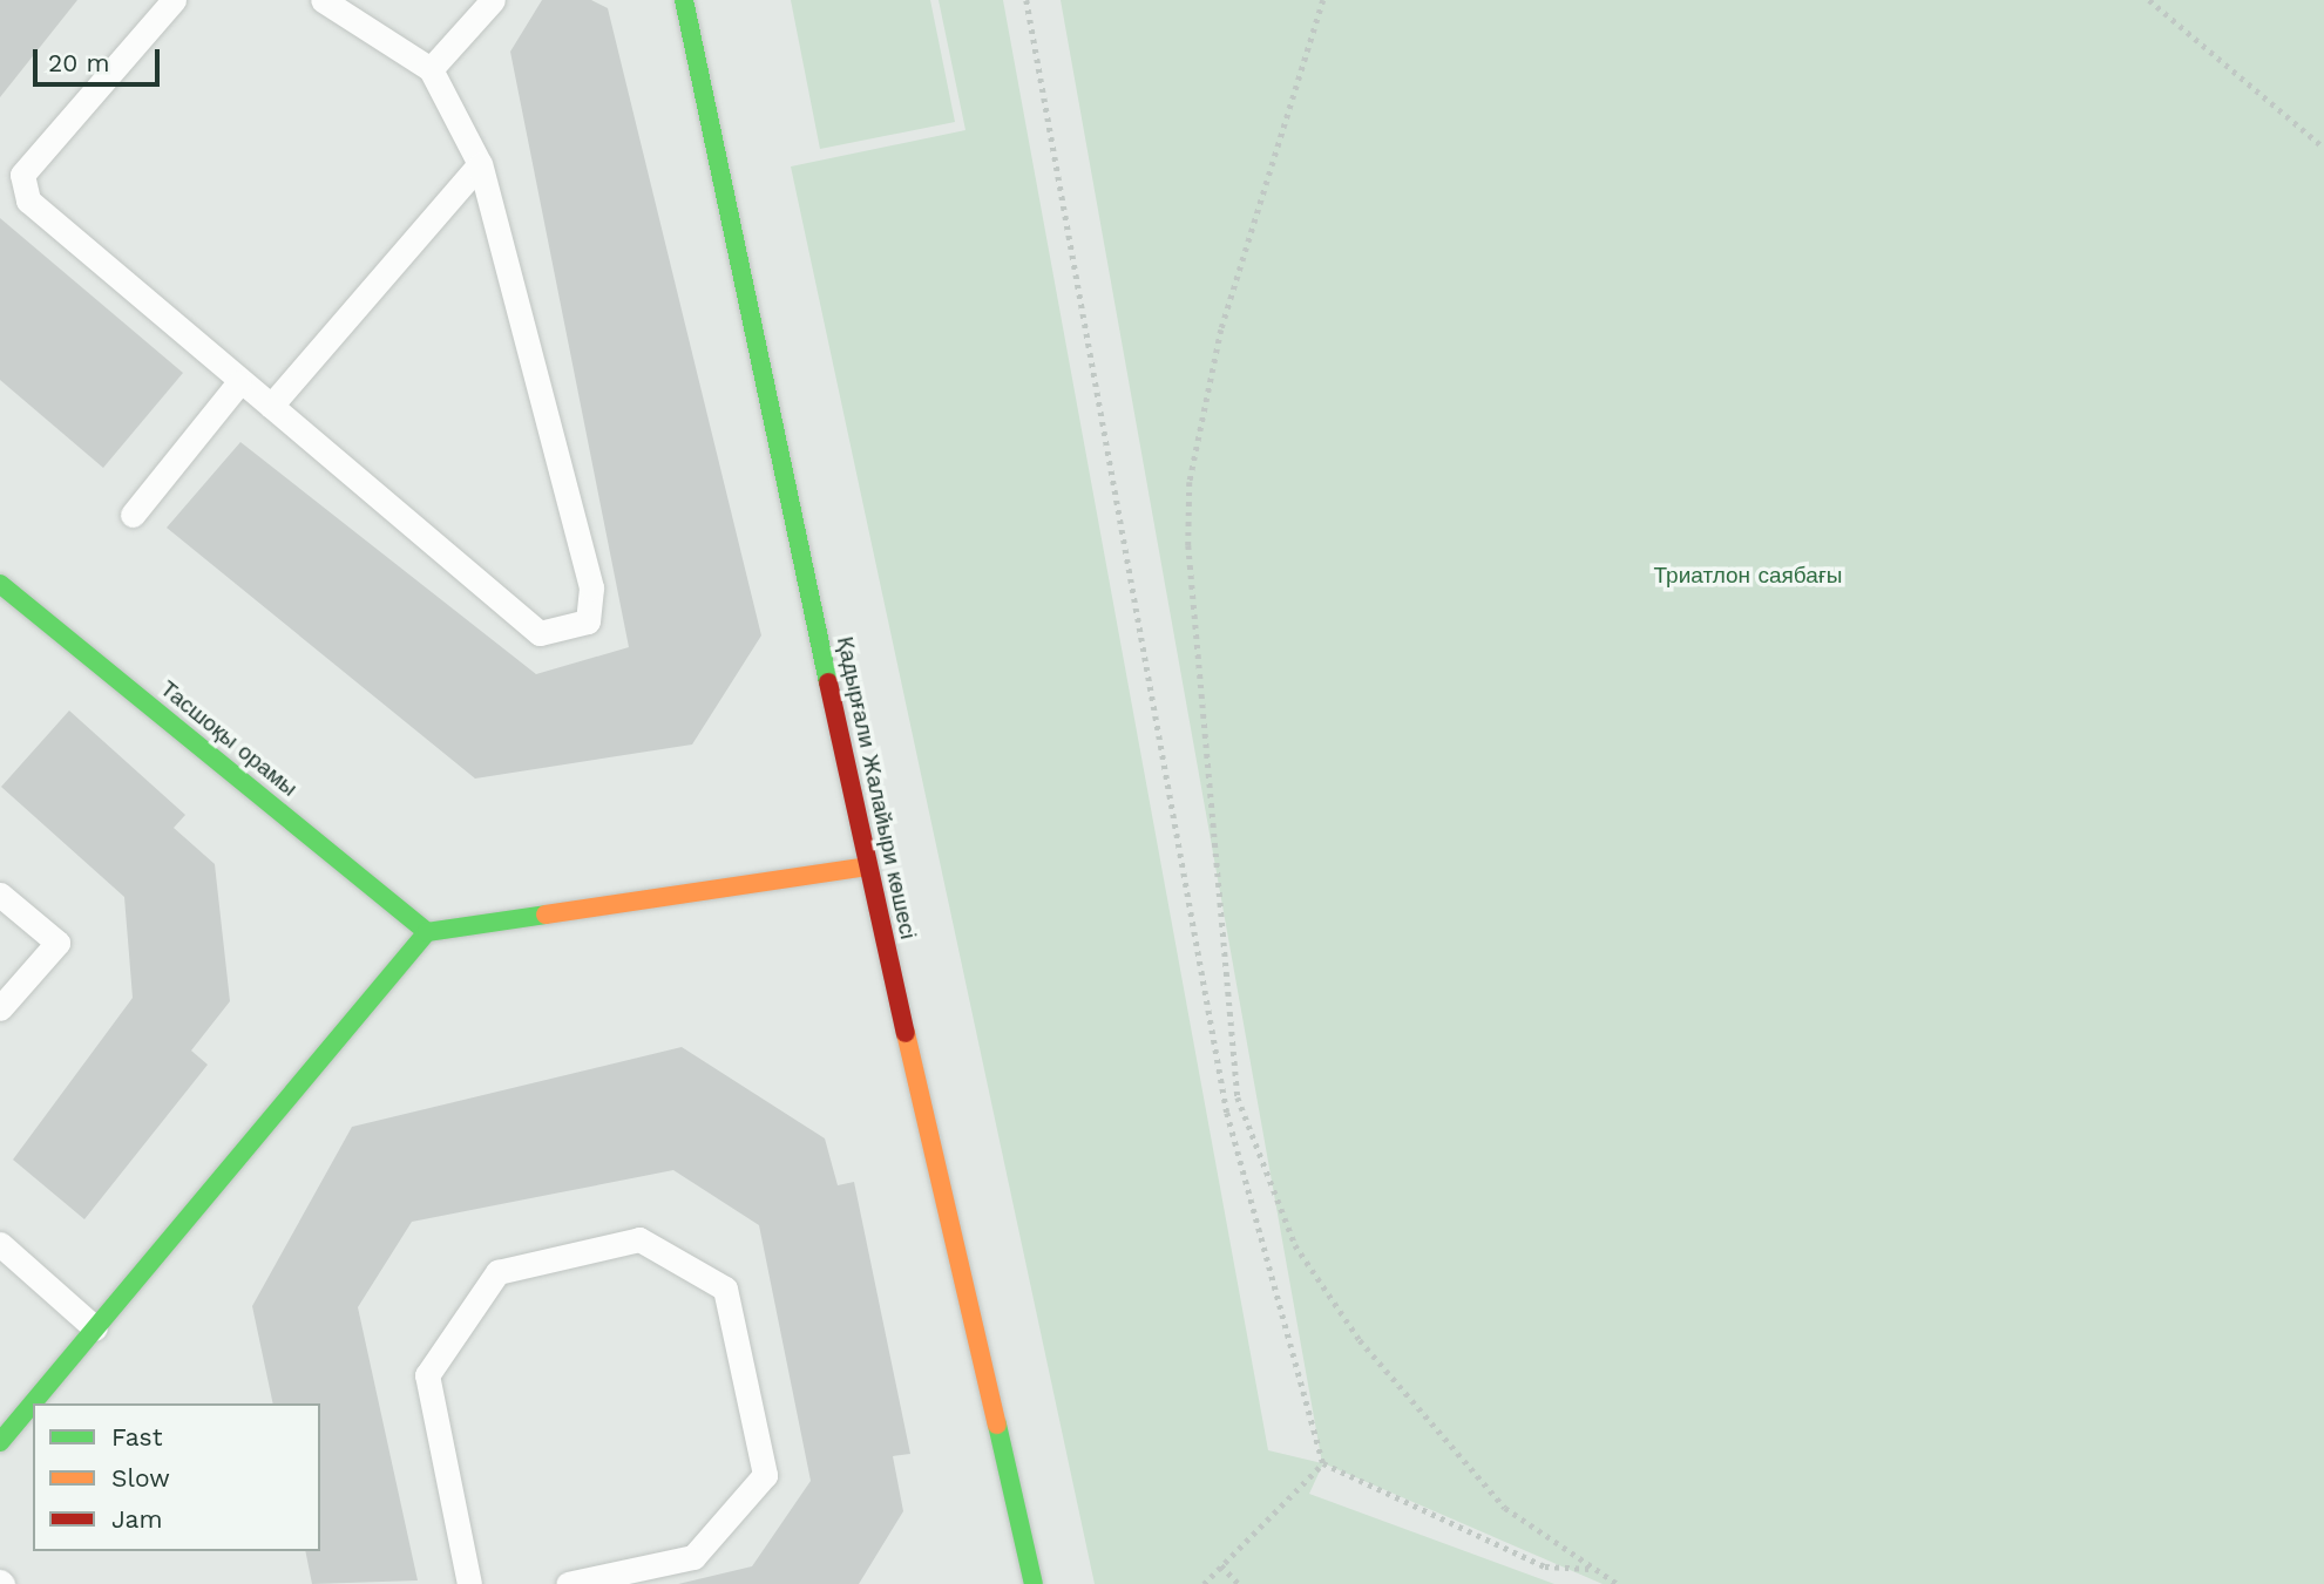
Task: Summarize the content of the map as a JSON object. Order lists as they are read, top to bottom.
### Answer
{
  "streets": {
    "street": ["Тасшоқы орамы", "Қадырғали Жалайыри көшесі"]
  },
  "parks": ["Триатлон саябағы"],
  "legend": ["Fast", "Slow", "Jam"],
  "scale_bar": "20 m"
}
